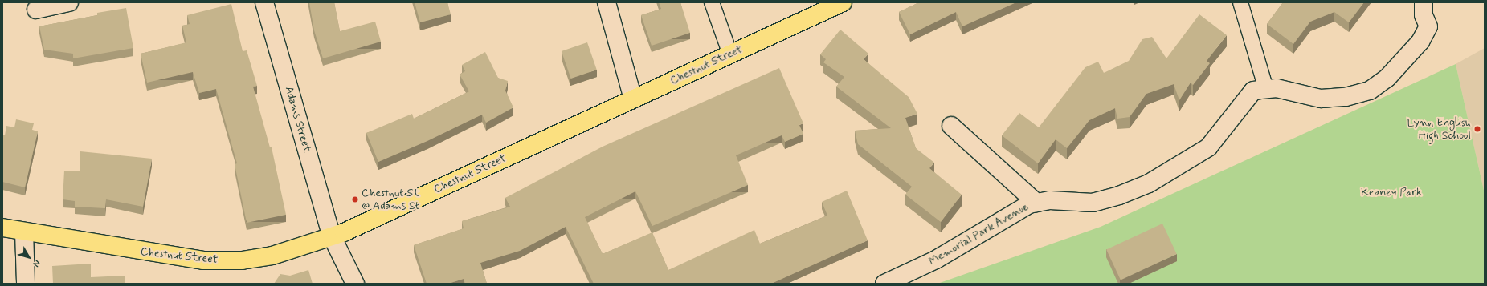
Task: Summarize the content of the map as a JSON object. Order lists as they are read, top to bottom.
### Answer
{
  "streets": {
    "main road": ["Chestnut Street"],
    "street": ["Adams Street", "Memorial Park Avenue"]
  },
  "crossings": [
    ["Chestnut Street", "Adams Street"]
  ],
  "parks": ["Keaney Park"],
  "places": ["Lynn English High School", "Chestnut St @ Adams St"],
  "north": "bottom right"
}
